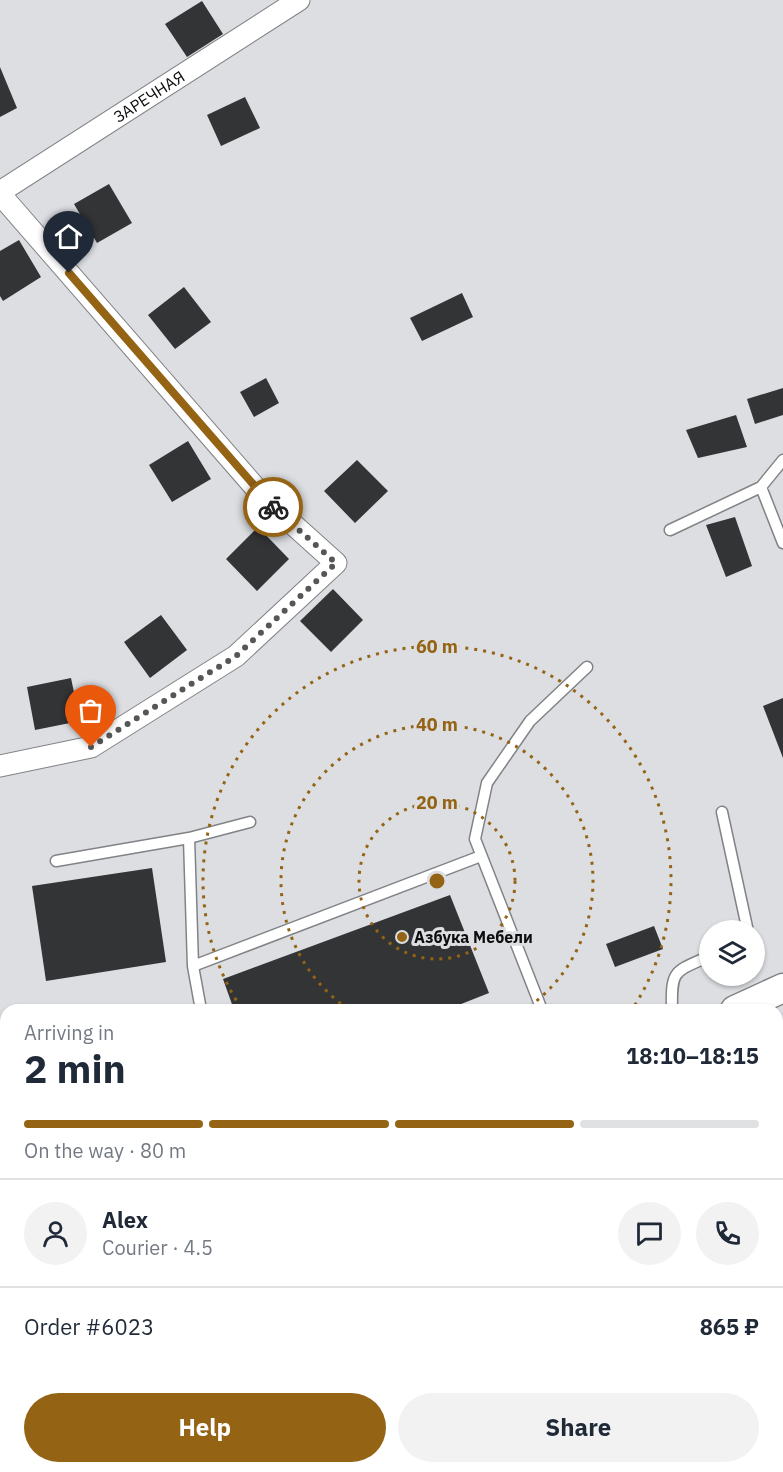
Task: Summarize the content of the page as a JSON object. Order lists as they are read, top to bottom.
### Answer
{
  "streets": {
    "street": ["ЗАРЕЧНАЯ"]
  },
  "places": ["Азбука Мебели"],
  "page": {
    "heading": ["2 min", "Arriving in", "18:10–18:15"],
    "panel": [
      "Alex",
      "Courier · 4.5",
      "Order #6023",
      "865 ₽"
    ],
    "bar": "On the way · 80 m",
    "buttons": ["Help", "Share"]
  },
  "rings": ["60 m", "40 m", "20 m"]
}
